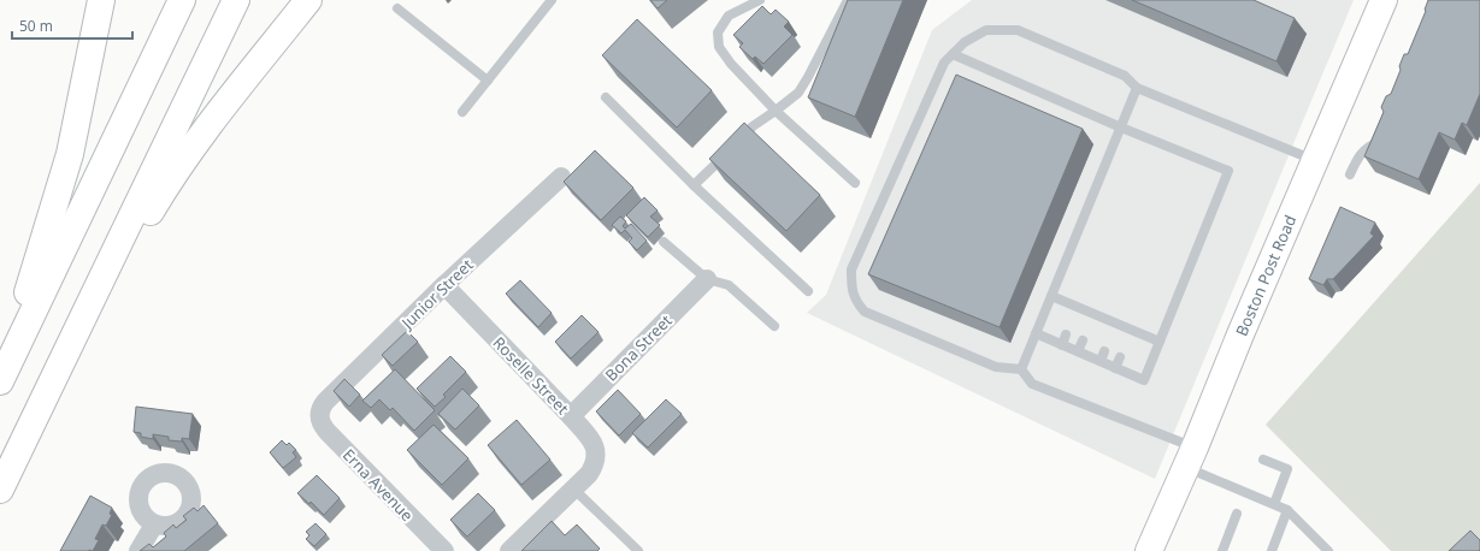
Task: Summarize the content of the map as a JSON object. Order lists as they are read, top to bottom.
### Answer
{
  "streets": {
    "main road": ["Boston Post Road"],
    "street": [
      "Junior Street",
      "Bona Street",
      "Roselle Street",
      "Erna Avenue"
    ]
  },
  "crossings": [
    ["Junior Street", "Roselle Street"],
    ["Junior Street", "Erna Avenue"],
    ["Bona Street", "Roselle Street"]
  ],
  "scale_bar": "50 m"
}
